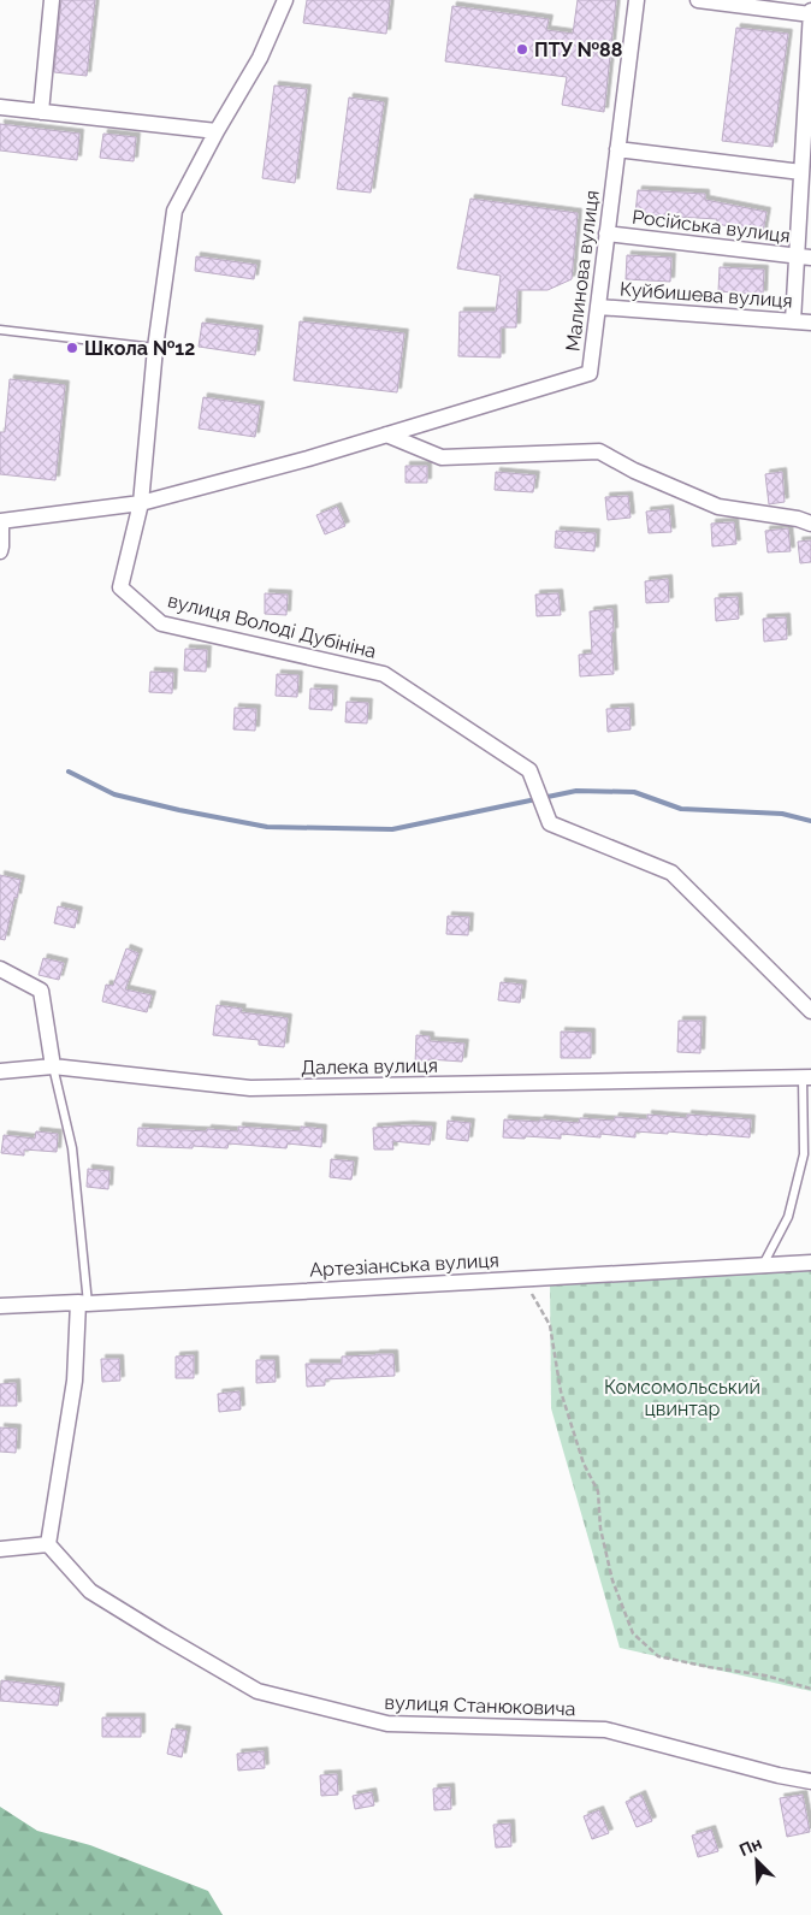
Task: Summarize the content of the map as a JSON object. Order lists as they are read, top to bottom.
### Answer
{
  "streets": {
    "street": [
      "Російська вулиця",
      "Малинова вулиця",
      "Куйбишева вулиця",
      "вулиця Володі Дубініна",
      "Далека вулиця",
      "Артезіанська вулиця",
      "вулиця Станюковича"
    ]
  },
  "crossings": [
    ["Російська вулиця", "Малинова вулиця"],
    ["Малинова вулиця", "Куйбишева вулиця"],
    ["Малинова вулиця", "вулиця Володі Дубініна"]
  ],
  "parks": ["Комсомольський цвинтар"],
  "places": ["ПТУ №88", "Школа №12"],
  "north": "top left"
}
